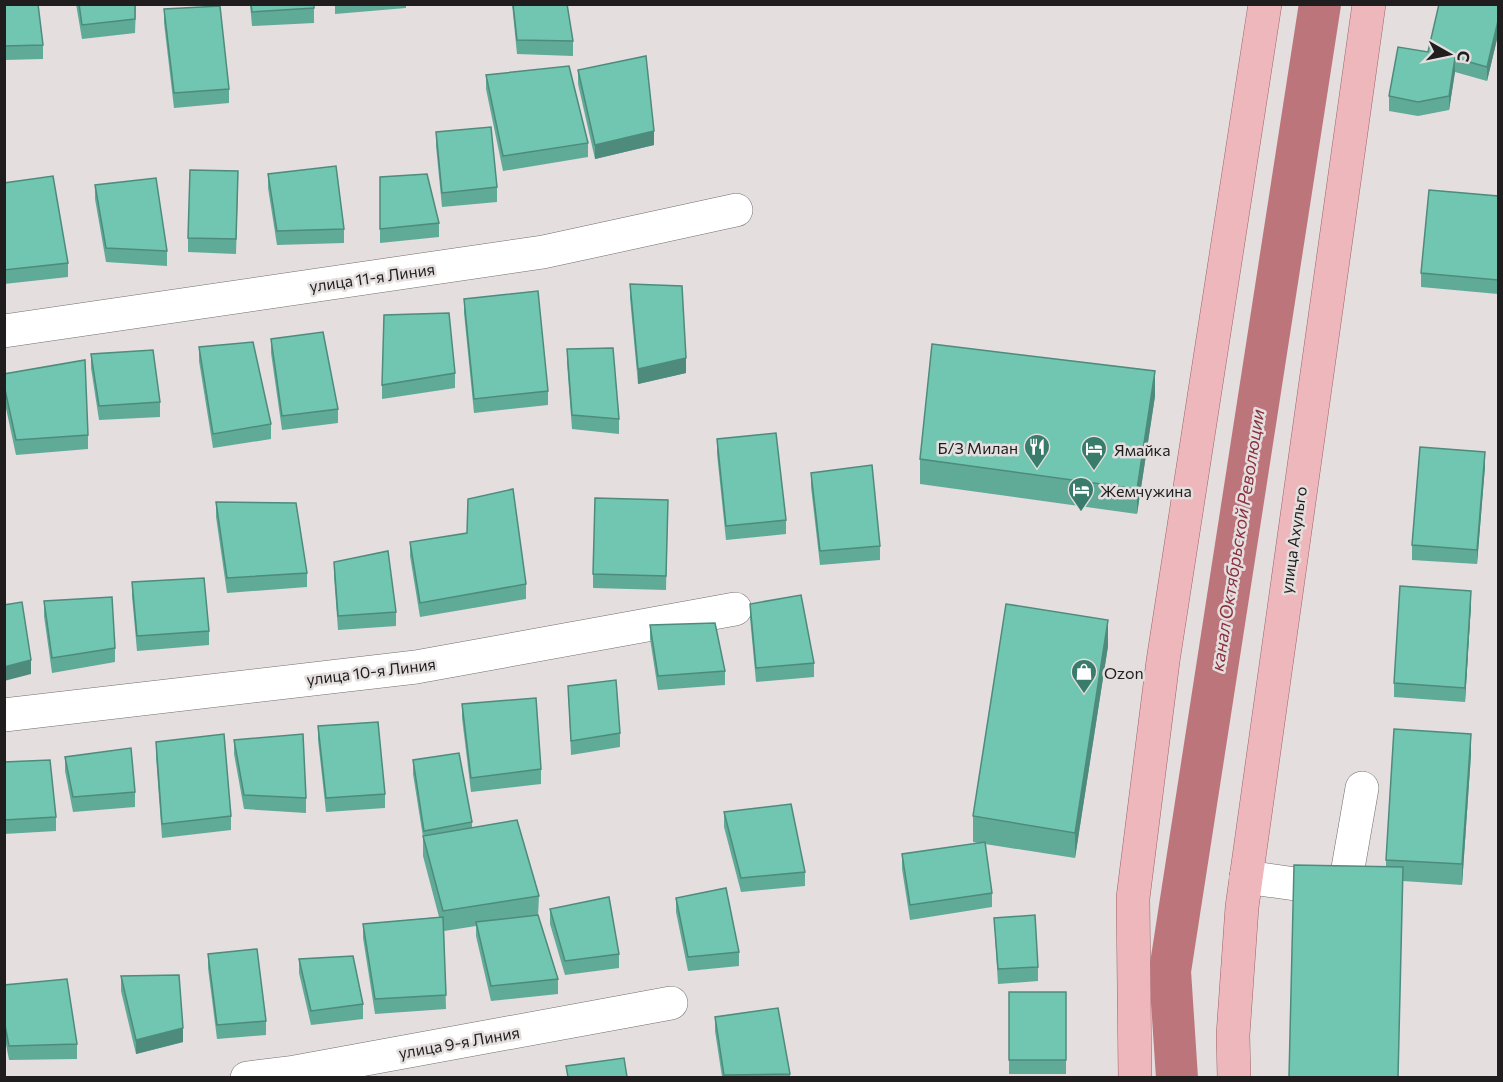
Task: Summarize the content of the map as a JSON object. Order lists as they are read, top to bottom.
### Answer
{
  "streets": {
    "main road": ["улица Ахульго"],
    "street": ["улица 11-я Линия", "улица 10-я Линия", "улица 9-я Линия"]
  },
  "water": ["канал Октябрьской Революции"],
  "places": {
    "restaurant": ["Б/З Милан"],
    "hotel": ["Ямайка", "Жемчужина"],
    "shop": ["Ozon"]
  },
  "north": "right"
}
